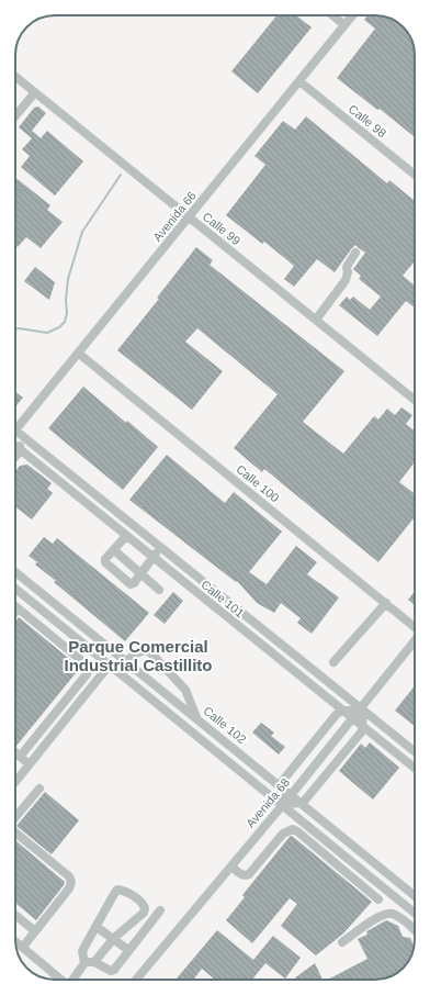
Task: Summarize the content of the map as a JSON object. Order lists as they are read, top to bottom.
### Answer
{
  "streets": {
    "street": [
      "Calle 98",
      "Avenida 66",
      "Calle 99",
      "Calle 100",
      "Calle 101",
      "Calle 102",
      "Avenida 68"
    ]
  },
  "crossings": [
    ["Calle 98", "Avenida 66"],
    ["Avenida 66", "Calle 99"],
    ["Avenida 66", "Calle 100"],
    ["Calle 101", "Avenida 68"],
    ["Calle 102", "Avenida 68"]
  ],
  "districts": ["Parque Comercial Industrial Castillito"]
}
